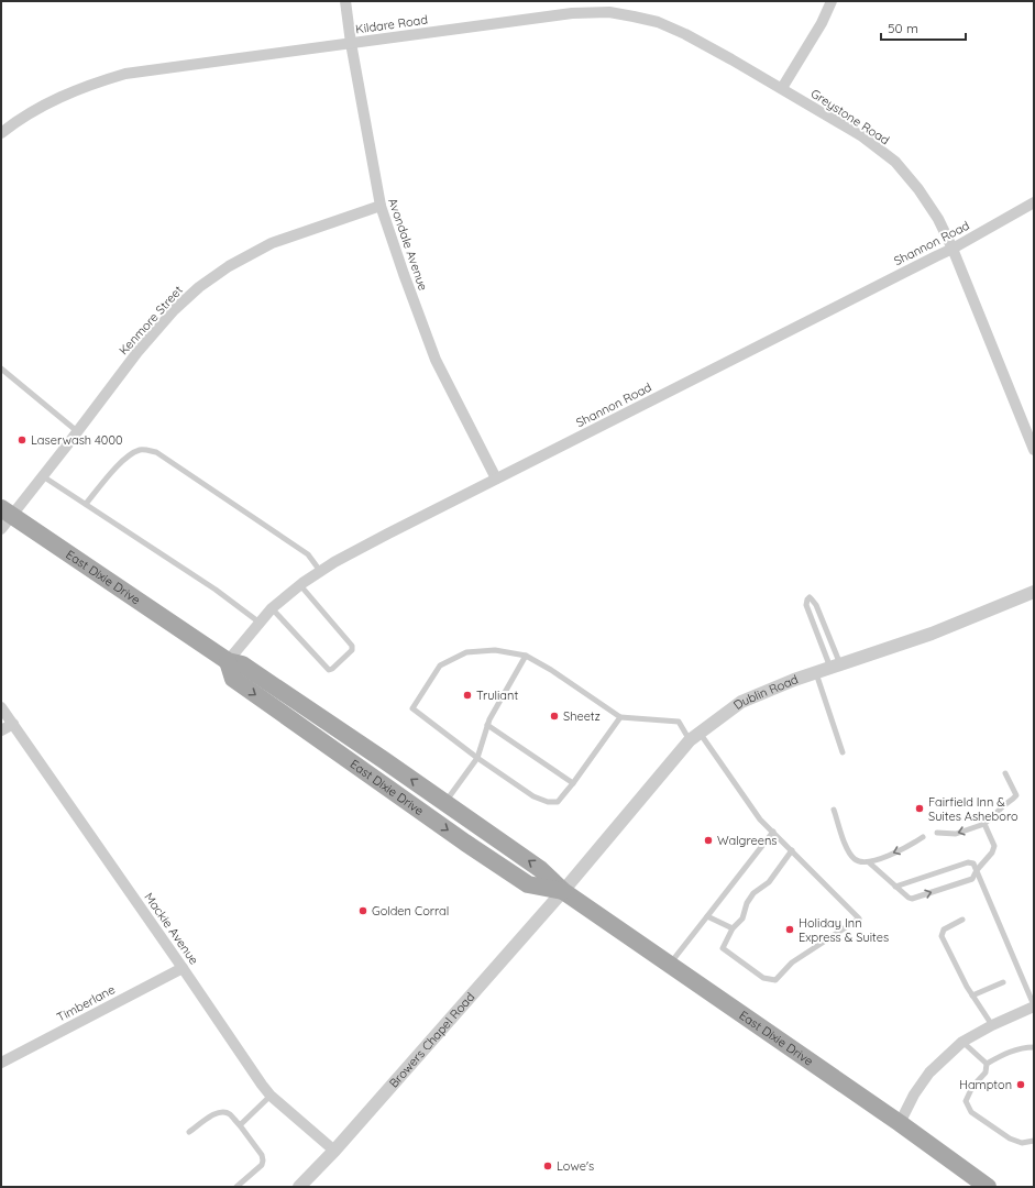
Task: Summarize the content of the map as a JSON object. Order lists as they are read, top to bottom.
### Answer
{
  "streets": {
    "main road": ["East Dixie Drive"],
    "street": [
      "Kildare Road",
      "Greystone Road",
      "Shannon Road",
      "Avondale Avenue",
      "Kenmore Street",
      "Dublin Road",
      "Mackie Avenue",
      "Timberlane",
      "Browers Chapel Road"
    ]
  },
  "crossings": [
    ["Kildare Road", "Greystone Road"],
    ["Kildare Road", "Avondale Avenue"],
    ["Greystone Road", "Shannon Road"],
    ["Shannon Road", "Avondale Avenue"],
    ["Shannon Road", "East Dixie Drive"],
    ["Avondale Avenue", "Kenmore Street"],
    ["Kenmore Street", "East Dixie Drive"],
    ["East Dixie Drive", "Dublin Road"],
    ["East Dixie Drive", "Browers Chapel Road"],
    ["Dublin Road", "Browers Chapel Road"],
    ["Mackie Avenue", "Timberlane"],
    ["Mackie Avenue", "Browers Chapel Road"]
  ],
  "places": [
    "Laserwash 4000",
    "Truliant",
    "Sheetz",
    "Fairfield Inn & Suites Asheboro",
    "Walgreens",
    "Golden Corral",
    "Holiday Inn Express & Suites",
    "Hampton",
    "Lowe's"
  ],
  "scale_bar": "50 m"
}
